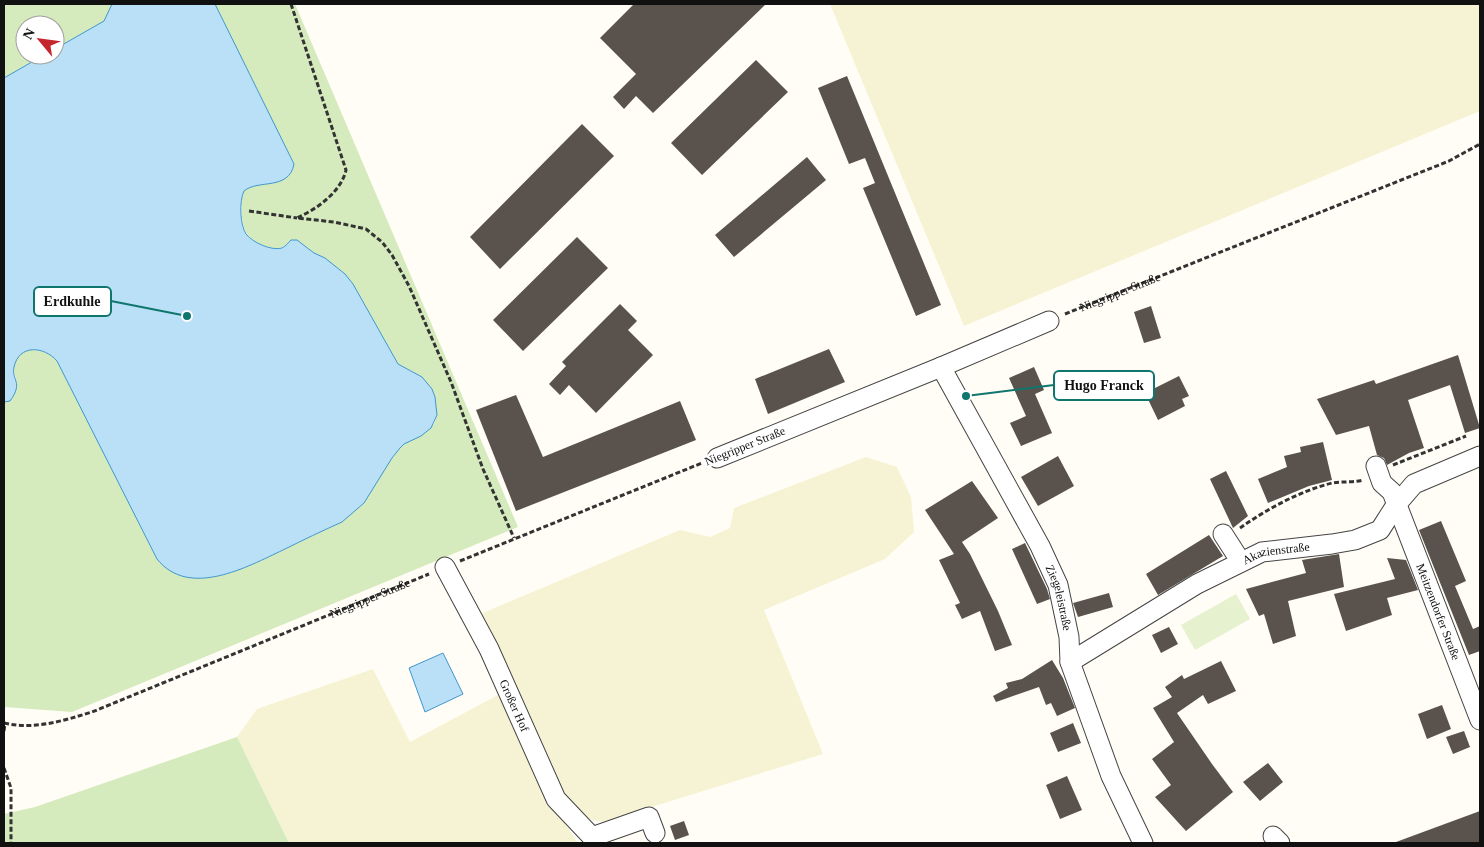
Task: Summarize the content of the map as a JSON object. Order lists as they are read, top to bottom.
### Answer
{
  "streets": {
    "street": [
      "Niegripper Straße",
      "Akazienstraße",
      "Ziegeleistraße",
      "Meitzendorfer Straße",
      "Großer Hof"
    ]
  },
  "crossings": [
    ["Niegripper Straße", "Ziegeleistraße"],
    ["Niegripper Straße", "Großer Hof"],
    ["Akazienstraße", "Ziegeleistraße"],
    ["Akazienstraße", "Meitzendorfer Straße"]
  ],
  "places": ["Erdkuhle", "Hugo Franck"],
  "north": "top left"
}
